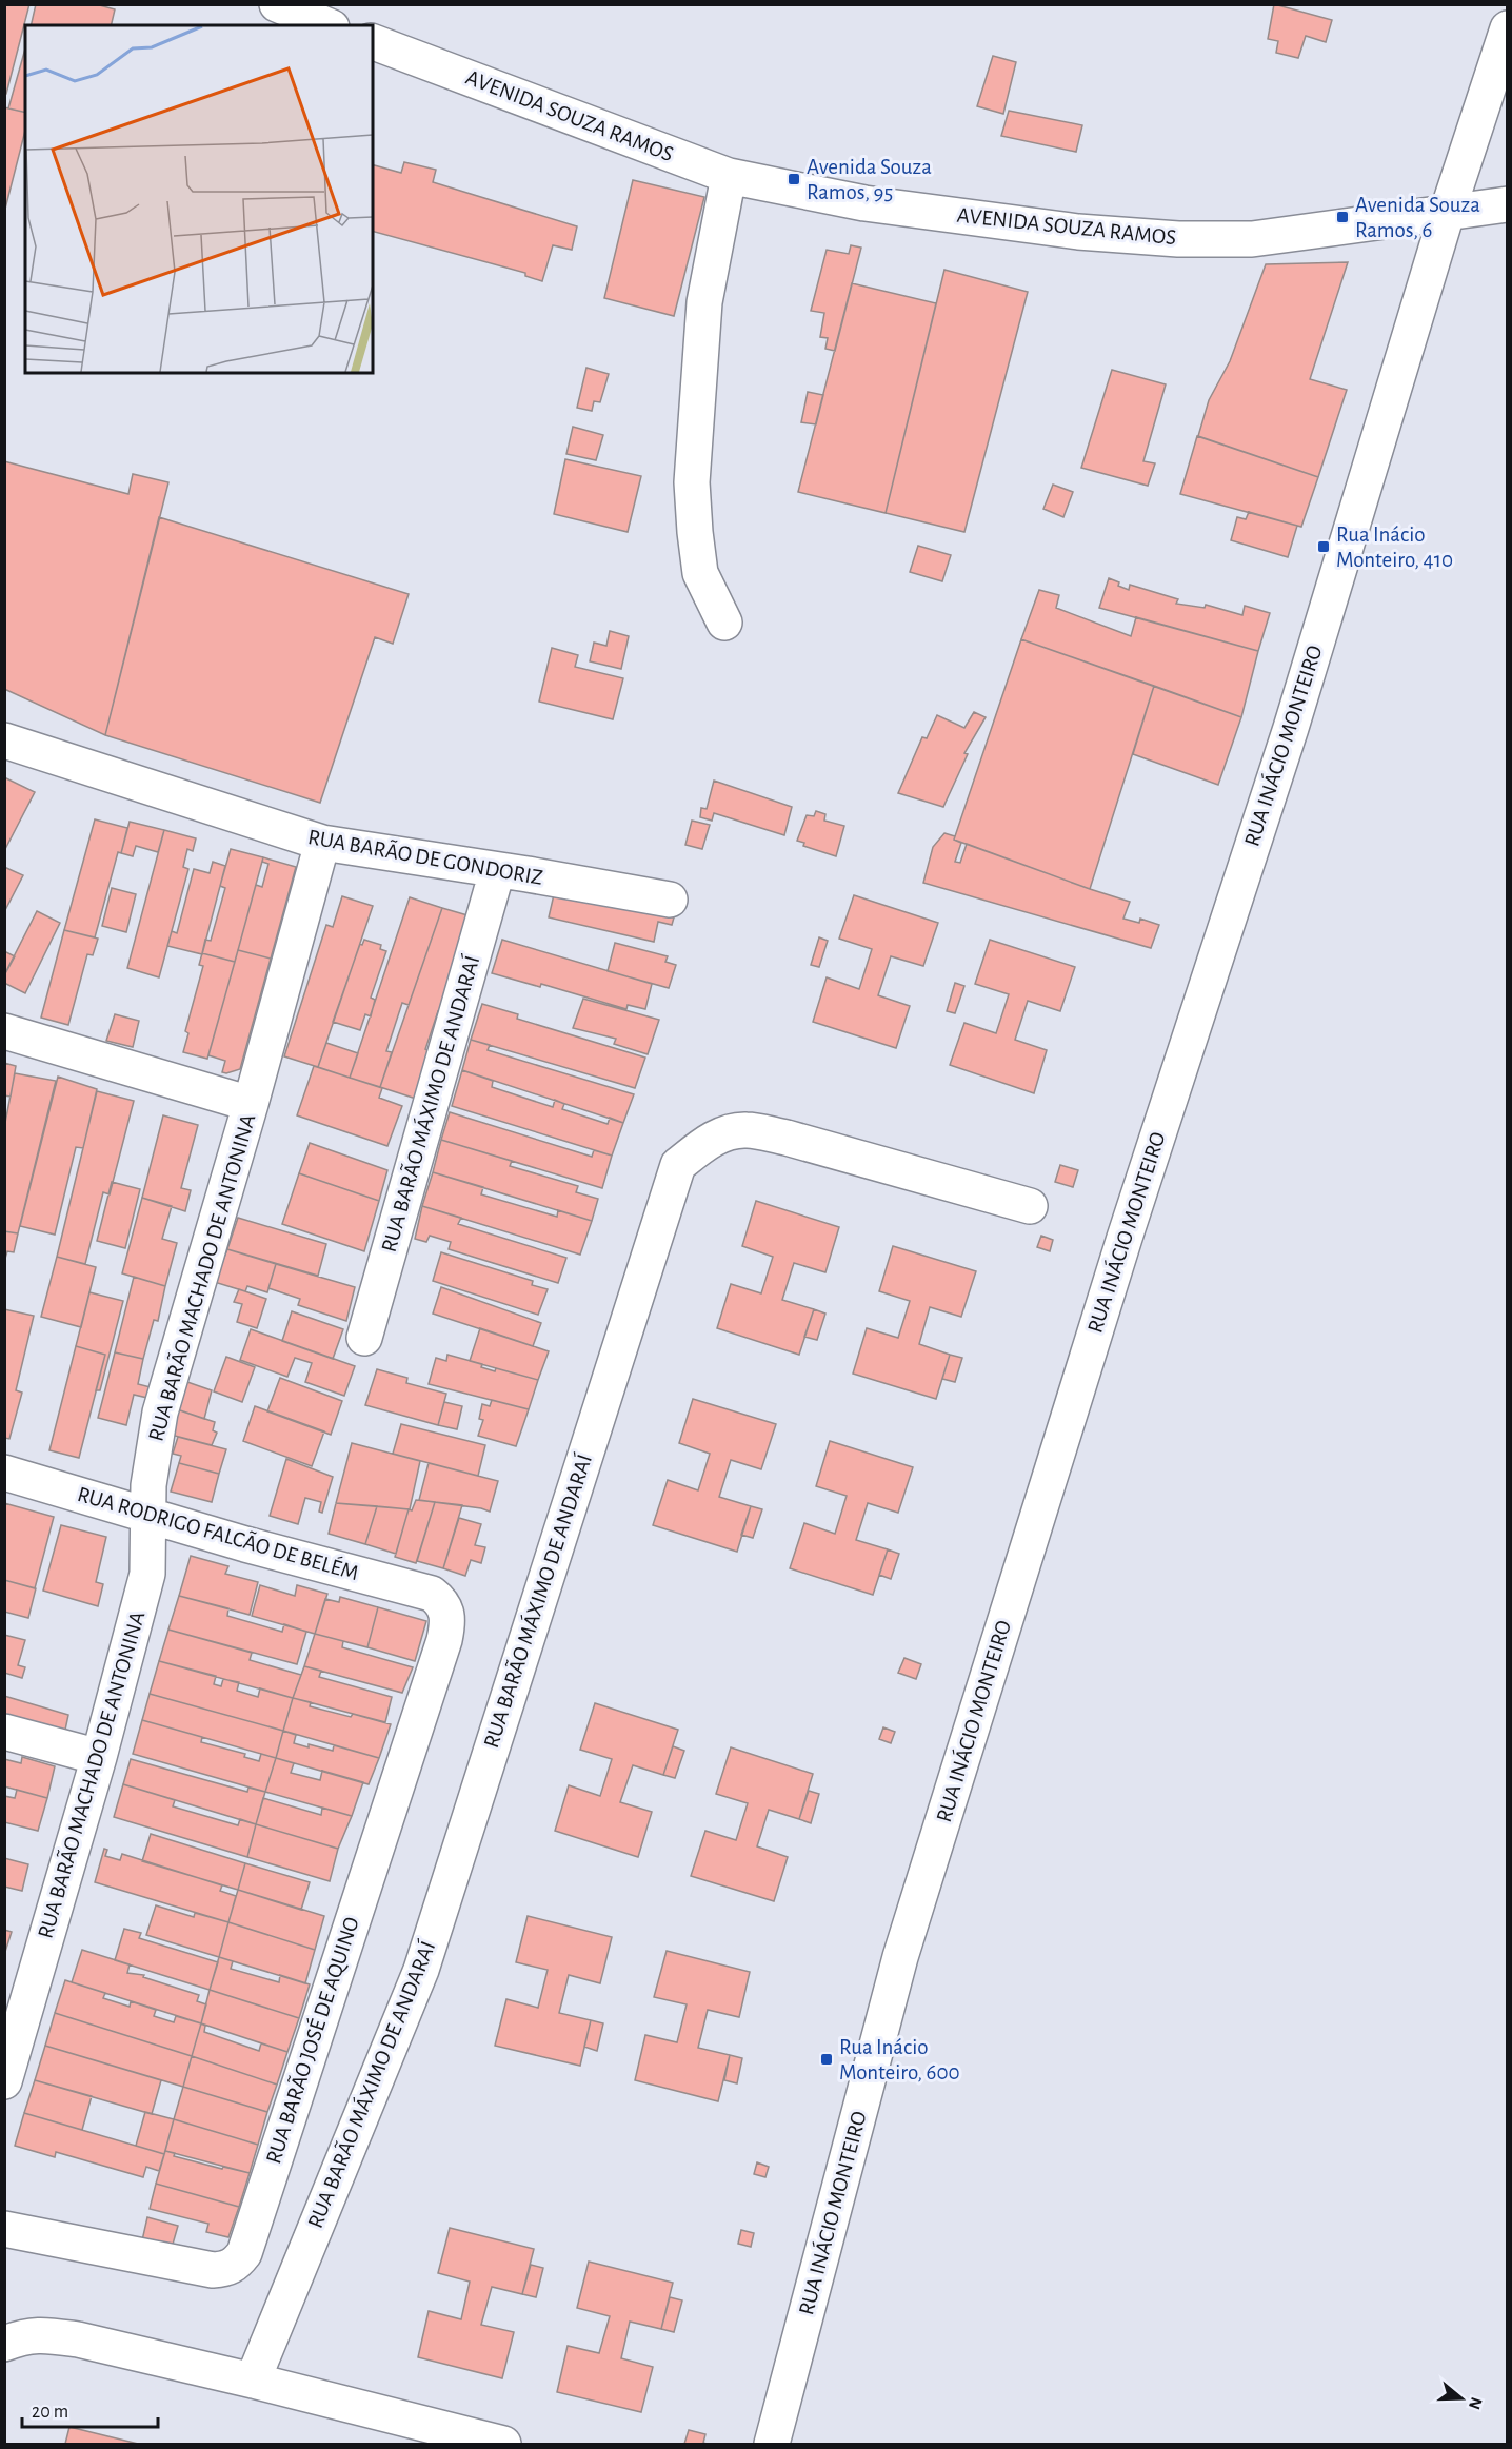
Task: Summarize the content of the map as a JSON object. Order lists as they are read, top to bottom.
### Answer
{
  "streets": {
    "street": [
      "AVENIDA SOUZA RAMOS",
      "RUA INÁCIO MONTEIRO",
      "RUA BARÃO DE GONDORIZ",
      "RUA BARÃO MÁXIMO DE ANDARAÍ",
      "RUA BARÃO MACHADO DE ANTONINA",
      "RUA RODRIGO FALCÃO DE BELÉM",
      "RUA BARÃO JOSÉ DE AQUINO"
    ]
  },
  "crossings": [
    ["AVENIDA SOUZA RAMOS", "RUA INÁCIO MONTEIRO"],
    ["RUA BARÃO DE GONDORIZ", "RUA BARÃO MÁXIMO DE ANDARAÍ"],
    ["RUA BARÃO DE GONDORIZ", "RUA BARÃO MACHADO DE ANTONINA"],
    ["RUA BARÃO MACHADO DE ANTONINA", "RUA RODRIGO FALCÃO DE BELÉM"],
    ["RUA RODRIGO FALCÃO DE BELÉM", "RUA BARÃO JOSÉ DE AQUINO"]
  ],
  "places": {
    "transit": [
      "Avenida Souza Ramos, 95",
      "Avenida Souza Ramos, 6",
      "Rua Inácio Monteiro, 410",
      "Rua Inácio Monteiro, 600"
    ]
  },
  "scale_bar": "20 m",
  "north": "right"
}
